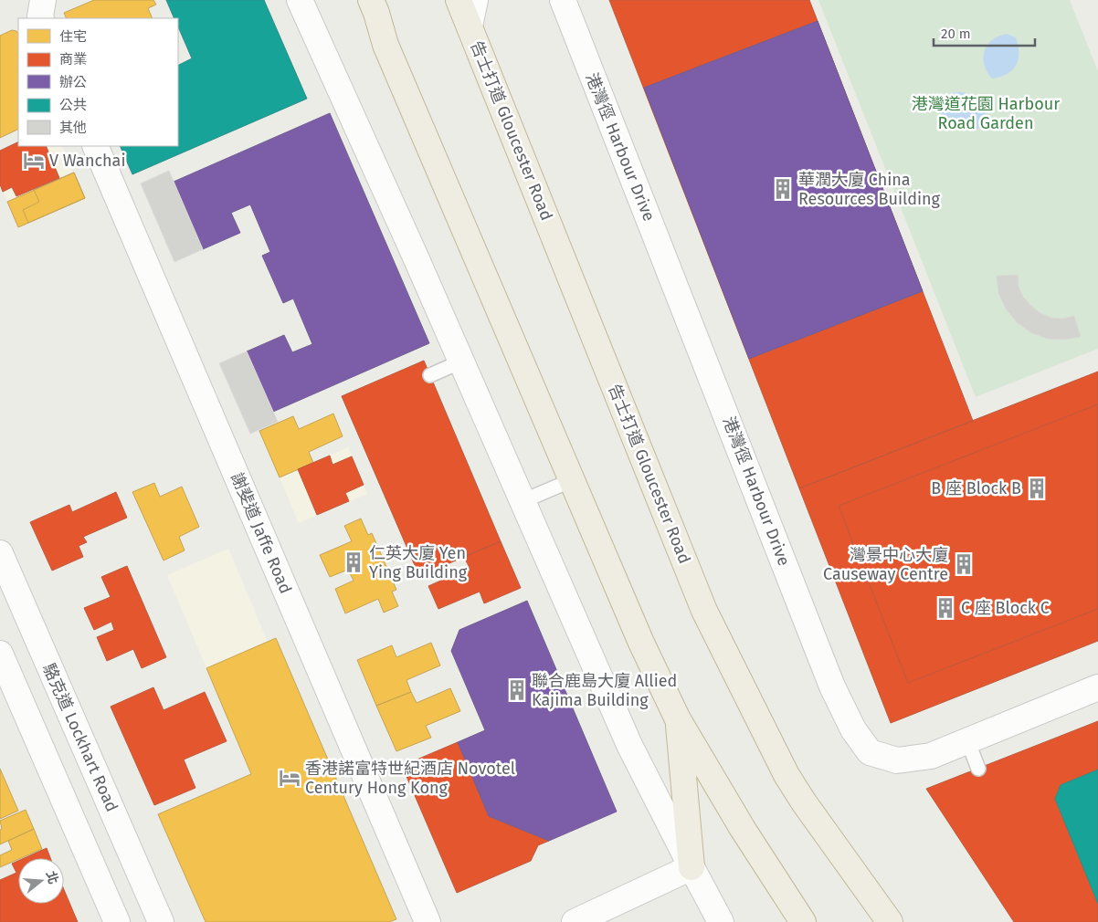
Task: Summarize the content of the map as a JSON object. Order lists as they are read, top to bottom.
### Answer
{
  "streets": {
    "highway": ["告士打道 Gloucester Road"],
    "street": ["港灣徑 Harbour Drive", "謝斐道 Jaffe Road", "駱克道 Lockhart Road"]
  },
  "parks": ["港灣道花園 Harbour Road Garden"],
  "places": {
    "hotel": ["V Wanchai", "香港諾富特世紀酒店 Novotel Century Hong Kong"],
    "building": [
      "華潤大廈 China Resources Building",
      "B 座 Block B",
      "仁英大廈 Yen Ying Building",
      "灣景中心大廈 Causeway Centre",
      "C 座 Block C",
      "聯合鹿島大廈 Allied Kajima Building"
    ]
  },
  "legend": [
    "住宅",
    "商業",
    "辦公",
    "公共",
    "其他"
  ],
  "scale_bar": "20 m",
  "north": "right"
}
